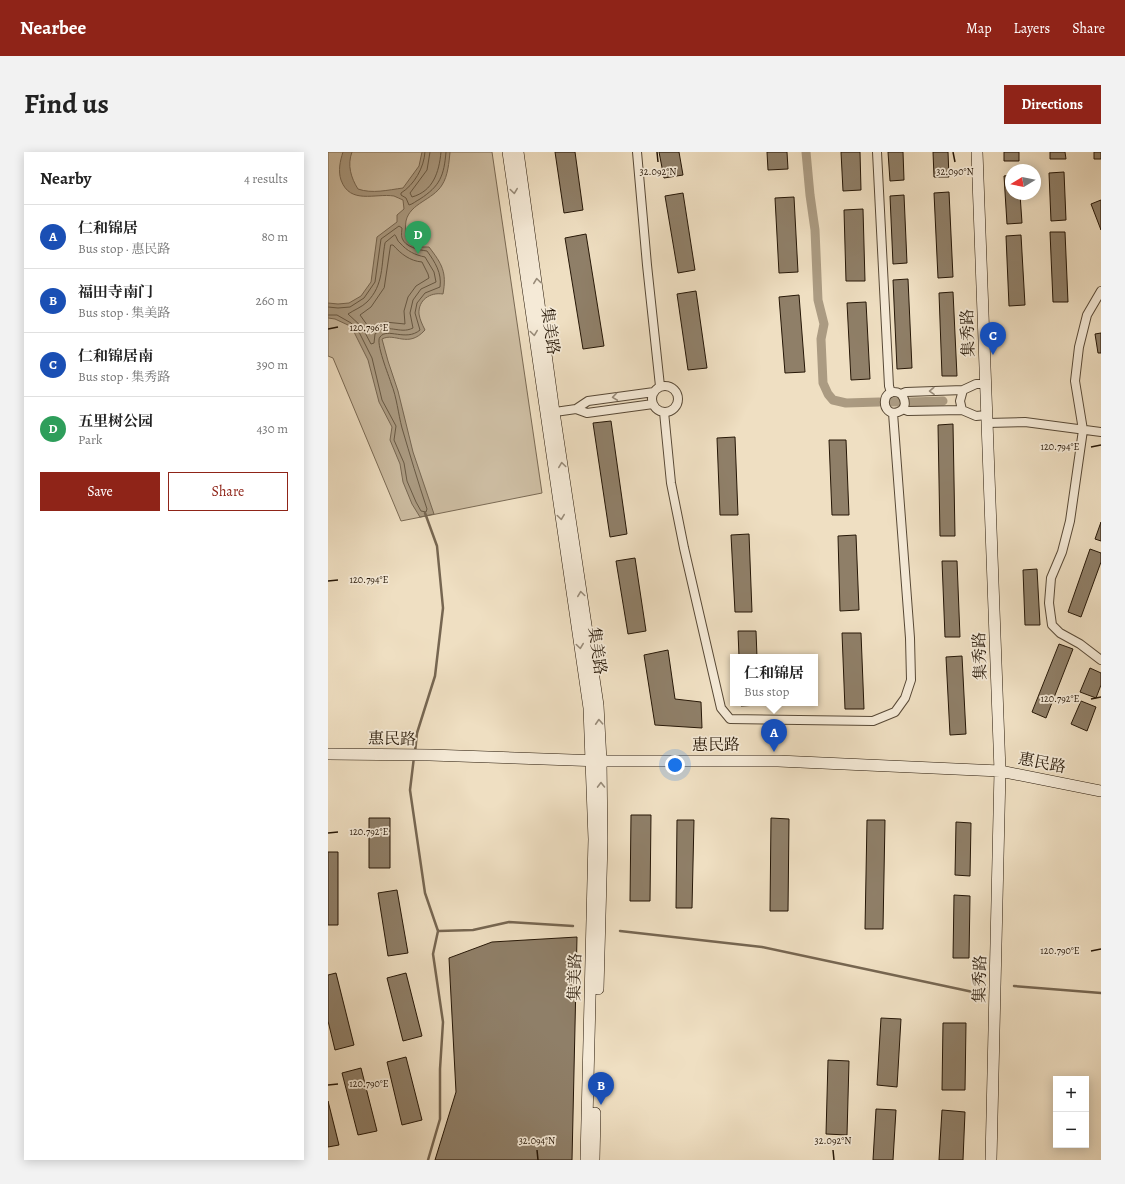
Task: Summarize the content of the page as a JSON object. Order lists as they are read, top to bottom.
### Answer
{
  "streets": {
    "street": ["集美路", "集秀路", "惠民路"]
  },
  "crossings": [
    ["集美路", "惠民路"],
    ["集秀路", "惠民路"]
  ],
  "north": "left",
  "page": {
    "header": "Nearbee",
    "nav": ["Map", "Layers", "Share"],
    "title": "Find us",
    "buttons": [
      "Directions",
      ["Save", "Share"]
    ],
    "heading": ["Nearby", "4 results"],
    "list": [
      {
        "mark": "A",
        "name": "仁和锦居",
        "note": "Bus stop · 惠民路",
        "value": "80 m"
      },
      {
        "mark": "B",
        "name": "福田寺南门",
        "note": "Bus stop · 集美路",
        "value": "260 m"
      },
      {
        "mark": "C",
        "name": "仁和锦居南",
        "note": "Bus stop · 集秀路",
        "value": "390 m"
      },
      {
        "mark": "D",
        "name": "五里树公园",
        "note": "Park",
        "value": "430 m"
      }
    ],
    "pins": [
      "D",
      "C",
      "A",
      "B"
    ],
    "popup": ["仁和锦居", "Bus stop"],
    "map_buttons": ["+", "−"]
  },
  "coordinates": [
    "32.090°N",
    "32.092°N",
    "120.796°E",
    "120.794°E",
    "120.792°E",
    "120.790°E",
    "32.094°N"
  ]
}
